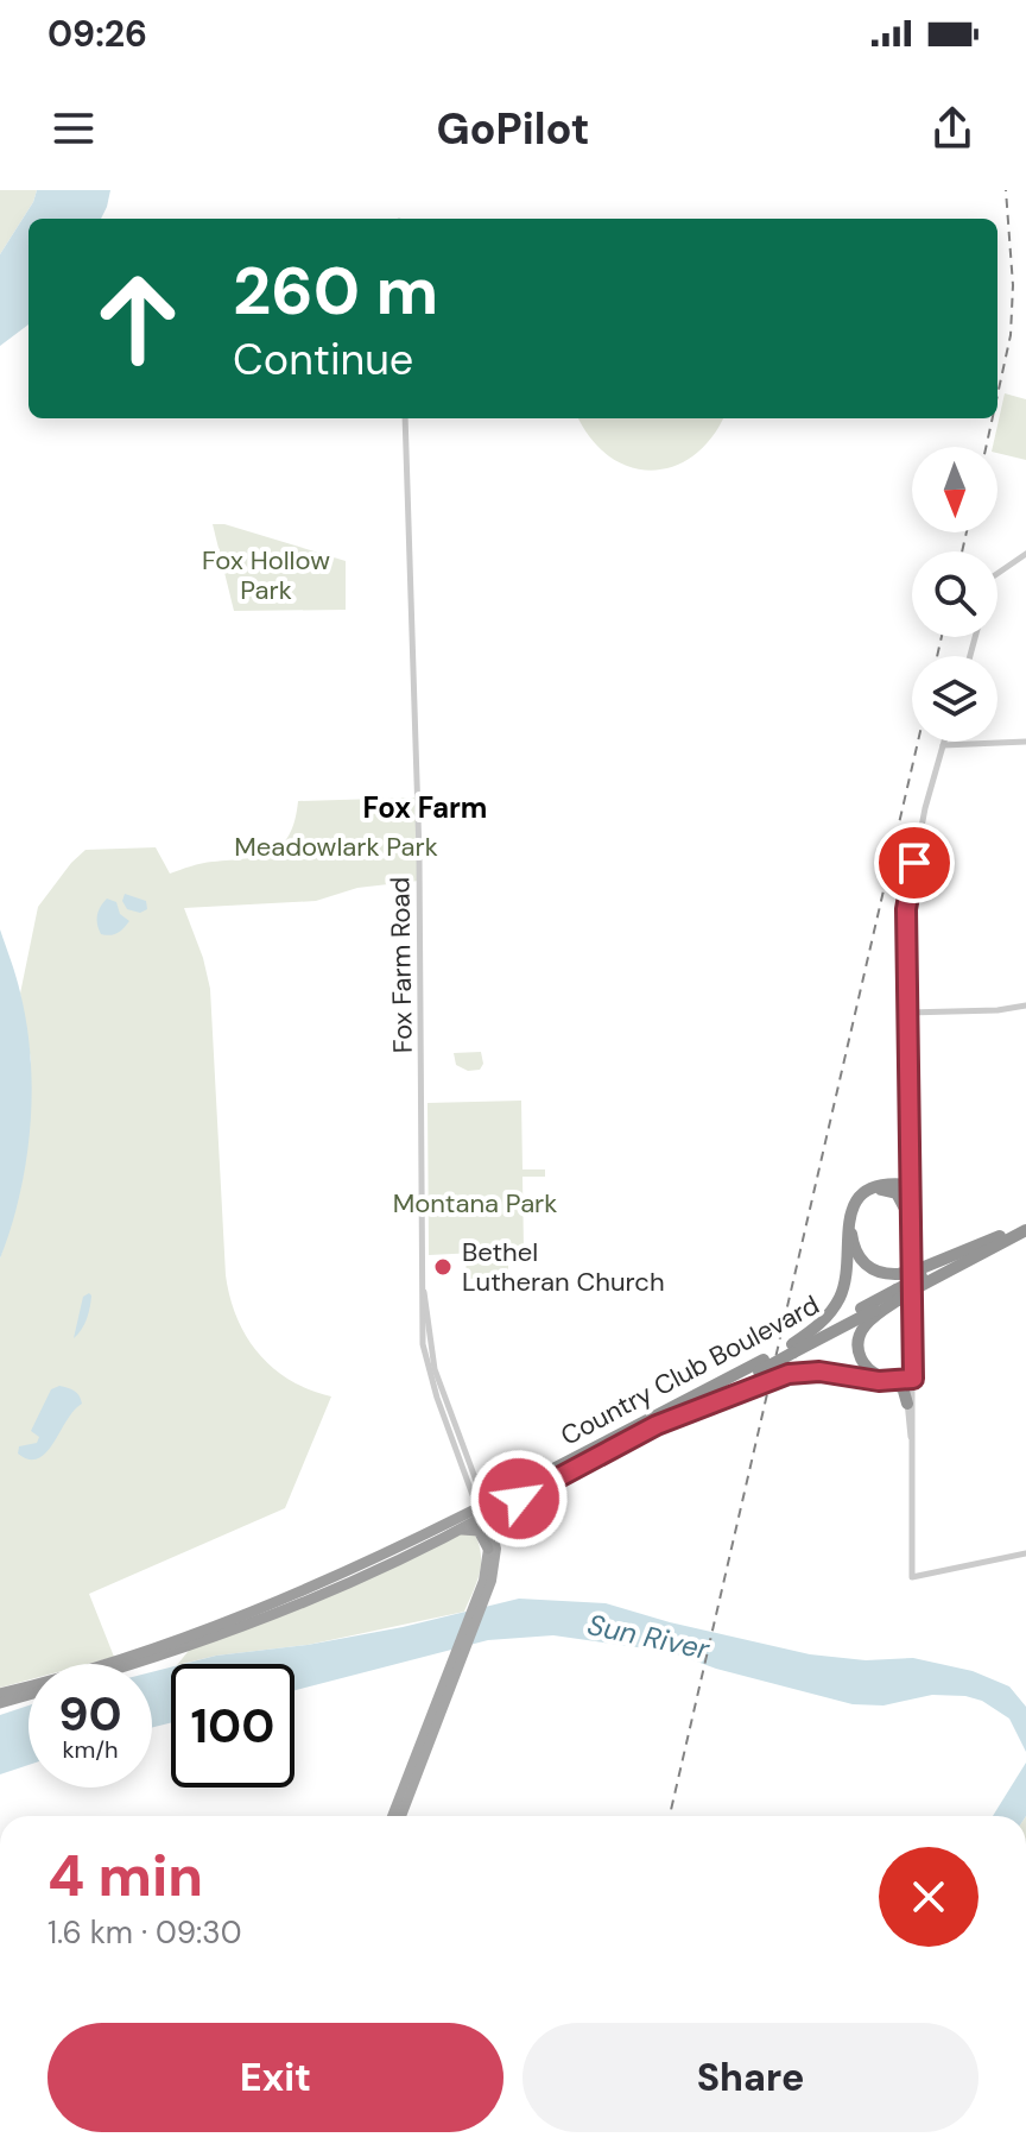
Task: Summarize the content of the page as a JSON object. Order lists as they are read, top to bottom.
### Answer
{
  "streets": {
    "highway": ["Country Club Boulevard"],
    "street": ["Fox Farm Road"]
  },
  "crossings": [
    ["Fox Farm Road", "Country Club Boulevard"]
  ],
  "districts": ["Fox Farm"],
  "water": ["Sun River"],
  "parks": ["Fox Hollow Park", "Meadowlark Park", "Montana Park"],
  "places": ["Bethel Lutheran Church"],
  "north": "bottom",
  "page": {
    "status": "09:26",
    "header": "GoPilot",
    "turn": ["260 m", "Continue"],
    "speed": "90 km/h",
    "limit": "100",
    "heading": ["4 min", "1.6 km · 09:30"],
    "buttons": ["Exit", "Share"]
  }
}
